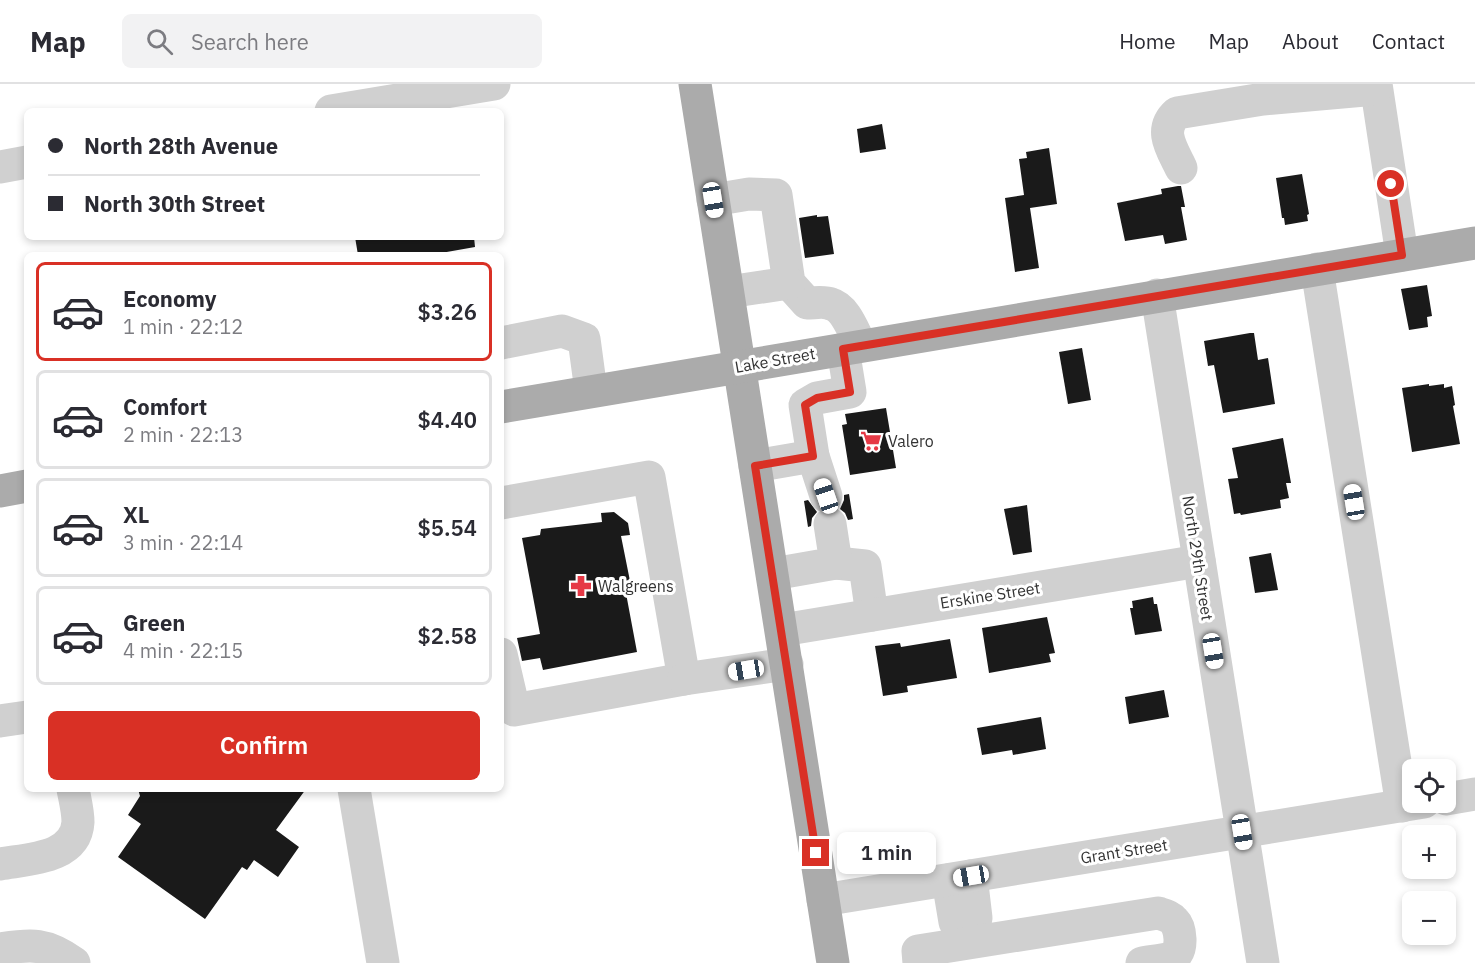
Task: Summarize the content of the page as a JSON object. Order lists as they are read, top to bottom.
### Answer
{
  "streets": {
    "main road": ["Lake Street"],
    "street": ["North 29th Street", "Erskine Street", "Grant Street"]
  },
  "crossings": [
    ["Lake Street", "North 29th Street"],
    ["North 29th Street", "Erskine Street"],
    ["North 29th Street", "Grant Street"]
  ],
  "places": {
    "supermarket": ["Valero"],
    "pharmacy": ["Walgreens"]
  },
  "page": {
    "header": "Map",
    "search": "Search here",
    "nav": [
      "Home",
      "Map",
      "About",
      "Contact"
    ],
    "banner": ["North 28th Avenue", "North 30th Street"],
    "list": [
      {
        "name": "Economy",
        "note": "1 min · 22:12",
        "value": "$3.26"
      },
      {
        "name": "Comfort",
        "note": "2 min · 22:13",
        "value": "$4.40"
      },
      {
        "name": "XL",
        "note": "3 min · 22:14",
        "value": "$5.54"
      },
      {
        "name": "Green",
        "note": "4 min · 22:15",
        "value": "$2.58"
      }
    ],
    "buttons": "Confirm",
    "map_buttons": ["+", "−"],
    "bubble": "1 min"
  }
}
